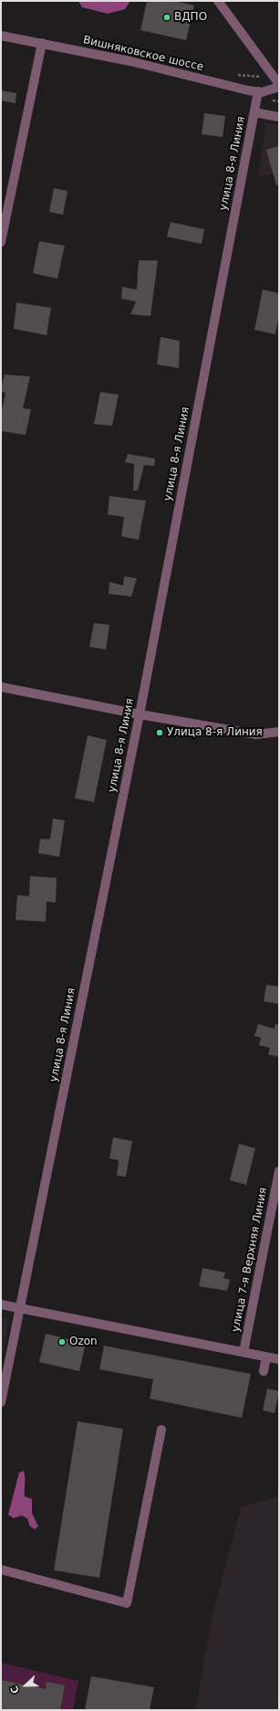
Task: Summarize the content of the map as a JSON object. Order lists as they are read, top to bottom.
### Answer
{
  "streets": {
    "street": ["Вишняковское шоссе", "улица 8-я Линия", "улица 7-я Верхняя Линия"]
  },
  "crossings": [
    ["Вишняковское шоссе", "улица 8-я Линия"]
  ],
  "places": ["ВДПО", "Улица 8-я Линия", "Ozon"],
  "north": "left"
}
